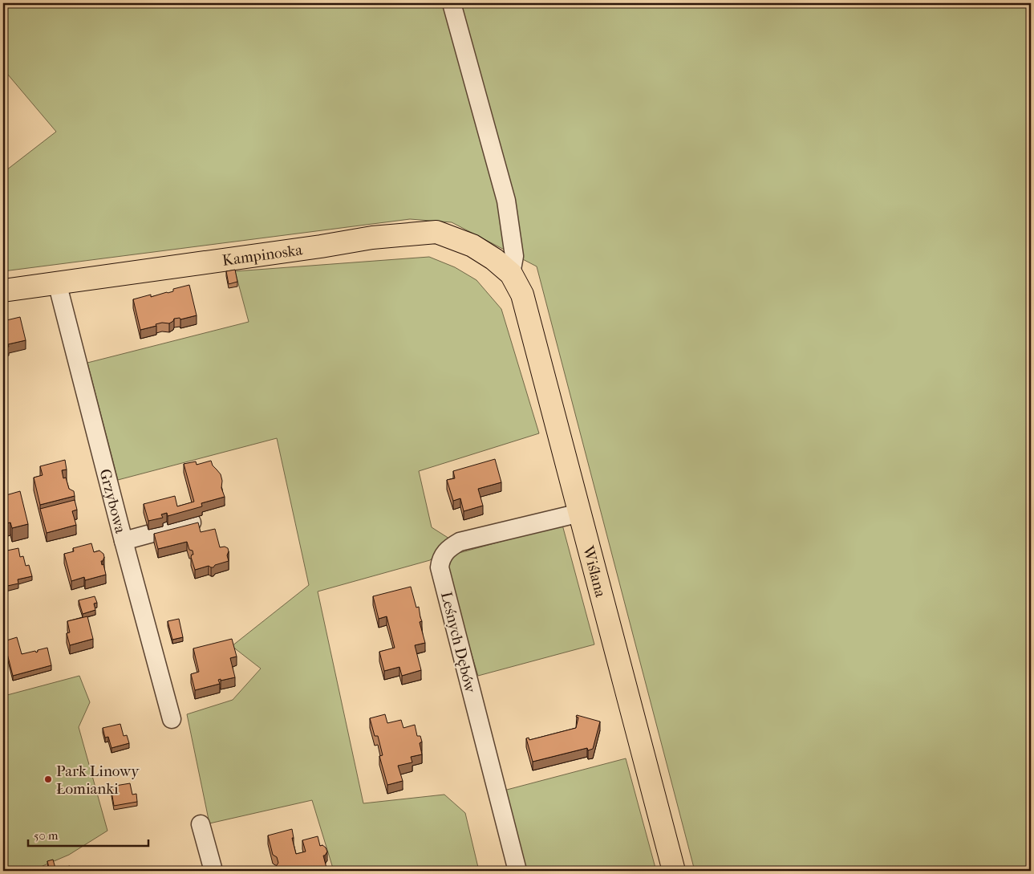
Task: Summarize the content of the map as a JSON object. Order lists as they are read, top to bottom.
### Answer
{
  "streets": {
    "main road": ["Kampinoska", "Wiślana"],
    "street": ["Grzybowa", "Leśnych Dębów"]
  },
  "crossings": [
    ["Kampinoska", "Grzybowa"],
    ["Kampinoska", "Wiślana"],
    ["Wiślana", "Leśnych Dębów"]
  ],
  "places": ["Park Linowy Łomianki"],
  "scale_bar": "50 m"
}
